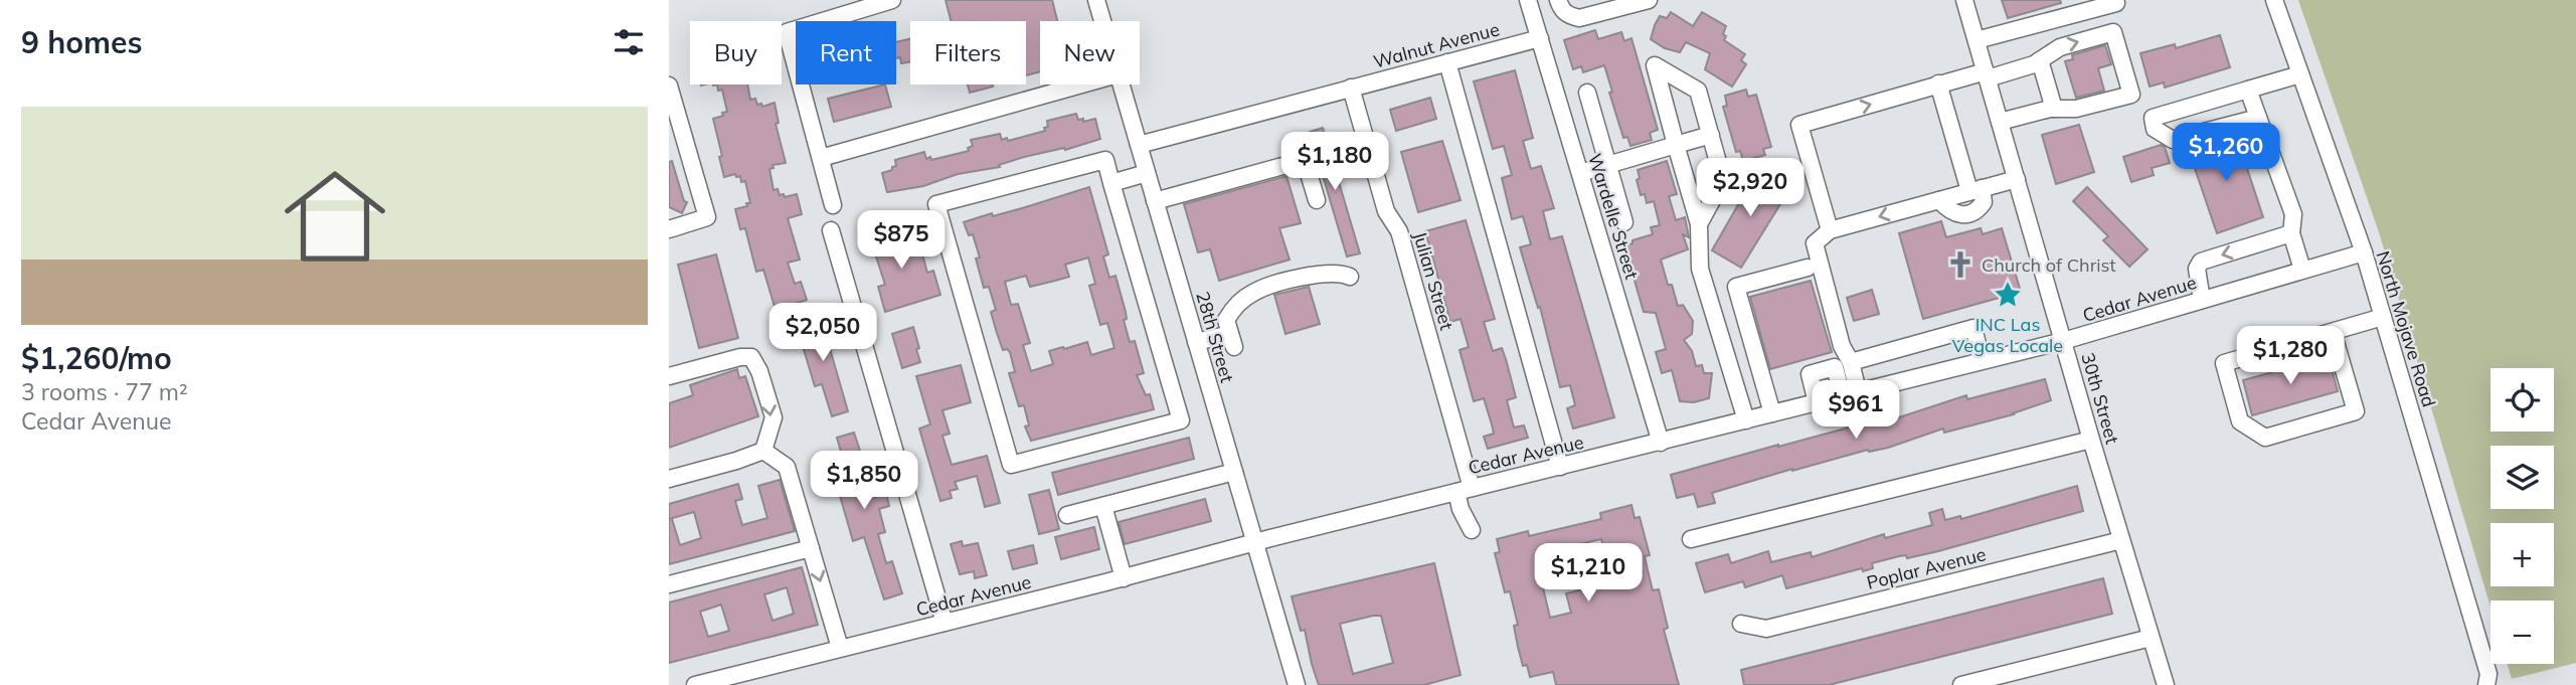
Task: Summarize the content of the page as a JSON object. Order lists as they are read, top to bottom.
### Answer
{
  "streets": {
    "street": [
      "Walnut Avenue",
      "Wardelle Street",
      "Julian Street",
      "Cedar Avenue",
      "North Mojave Road",
      "28th Street",
      "30th Street",
      "Poplar Avenue"
    ]
  },
  "crossings": [
    ["Walnut Avenue", "Wardelle Street"],
    ["Walnut Avenue", "Julian Street"],
    ["Walnut Avenue", "28th Street"],
    ["Wardelle Street", "Cedar Avenue"],
    ["Julian Street", "Cedar Avenue"],
    ["Cedar Avenue", "North Mojave Road"],
    ["Cedar Avenue", "28th Street"],
    ["Cedar Avenue", "30th Street"],
    ["30th Street", "Poplar Avenue"]
  ],
  "places": {
    "church": ["Church of Christ"],
    "place": ["INC Las Vegas Locale"]
  },
  "page": {
    "heading": "9 homes",
    "chip": [
      "Buy",
      "Rent",
      "Filters",
      "New"
    ],
    "list": [
      {
        "name": "$1,260/mo",
        "note": "3 rooms · 77 m² · Cedar Avenue"
      }
    ],
    "price": [
      "$1,260",
      "$1,180",
      "$2,920",
      "$875",
      "$2,050",
      "$1,280",
      "$961",
      "$1,850",
      "$1,210"
    ],
    "map_buttons": ["+", "−"]
  }
}
